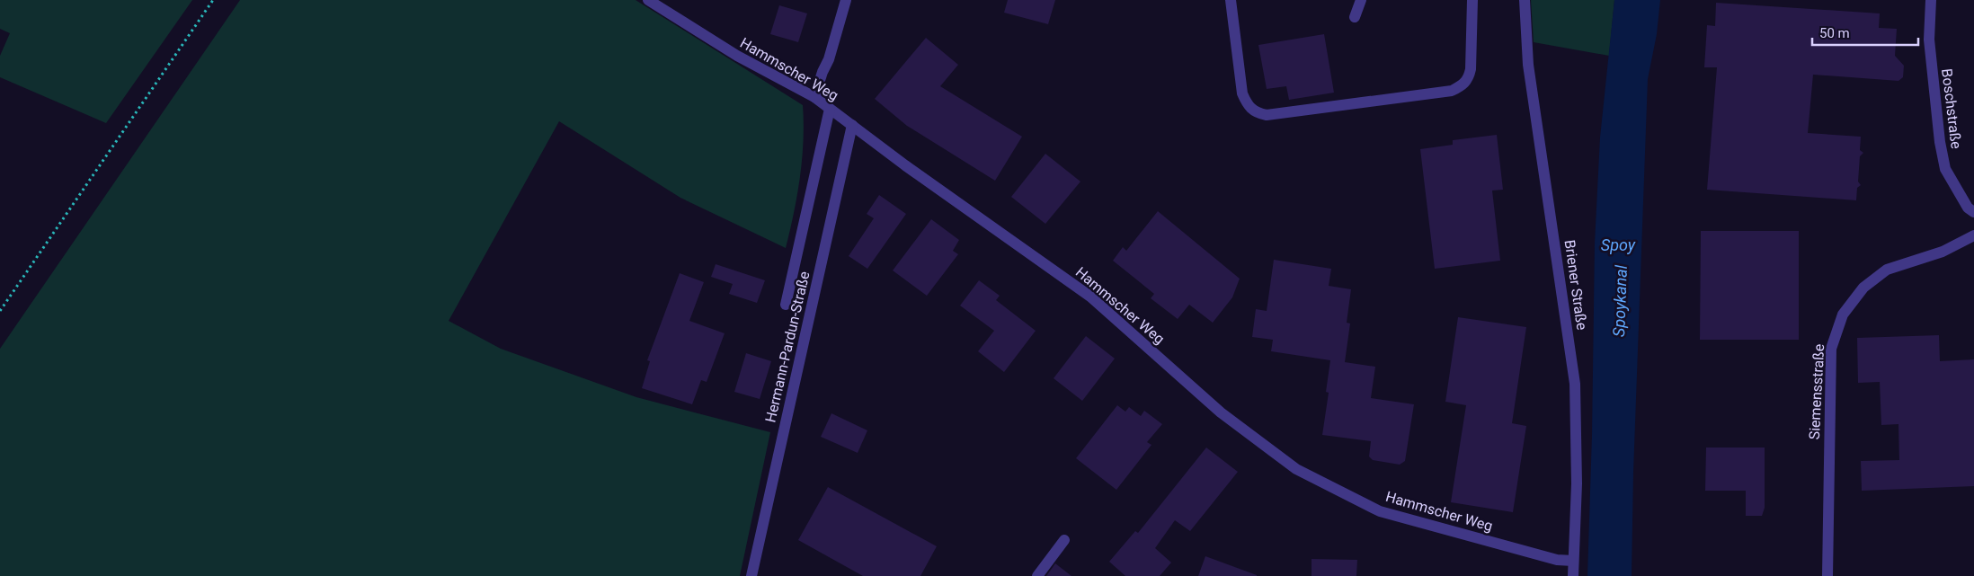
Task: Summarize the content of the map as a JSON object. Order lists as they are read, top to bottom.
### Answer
{
  "streets": {
    "street": [
      "Hammscher Weg",
      "Boschstraße",
      "Briener Straße",
      "Hermann-Pardun-Straße",
      "Siemensstraße"
    ]
  },
  "crossings": [
    ["Hammscher Weg", "Briener Straße"],
    ["Hammscher Weg", "Hermann-Pardun-Straße"]
  ],
  "water": ["Spoy", "Spoykanal"],
  "scale_bar": "50 m"
}
